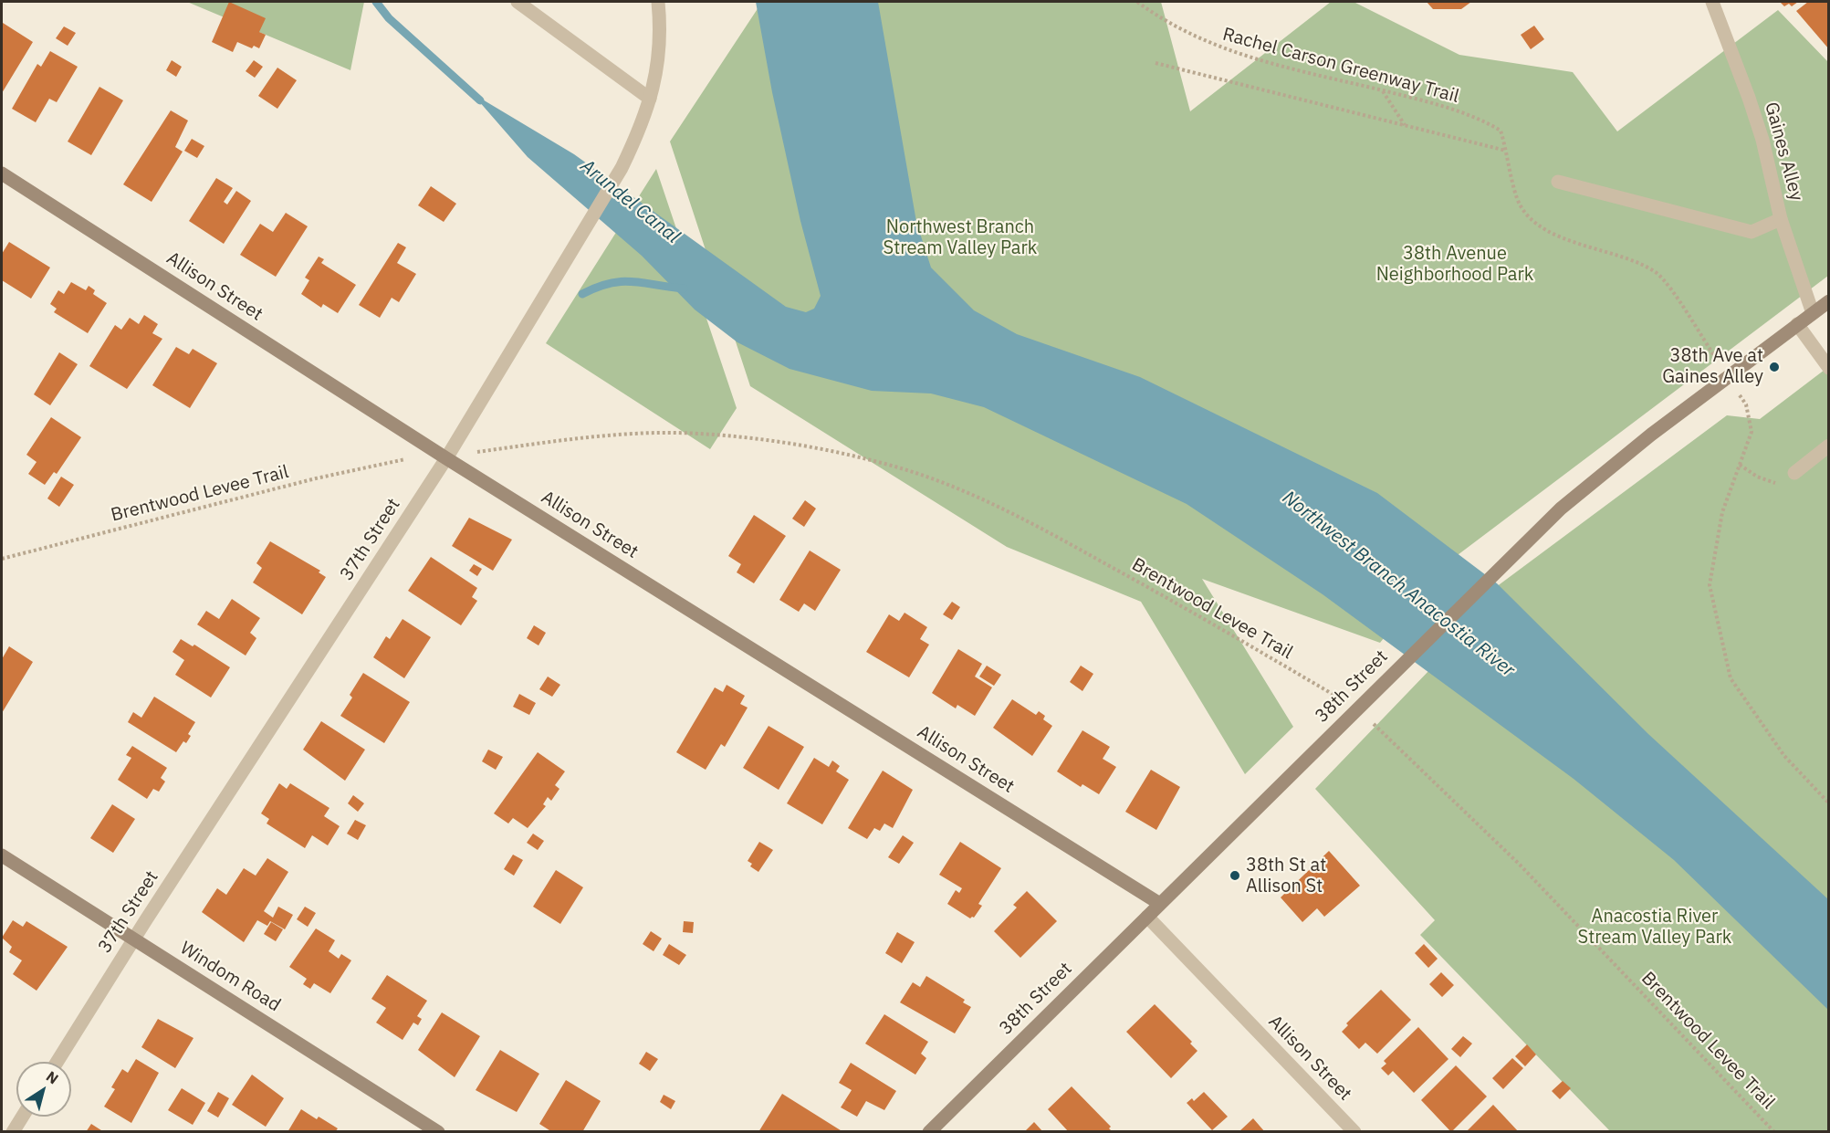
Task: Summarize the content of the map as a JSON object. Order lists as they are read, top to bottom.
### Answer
{
  "streets": {
    "street": [
      "Gaines Alley",
      "Allison Street",
      "37th Street",
      "38th Street",
      "Windom Road"
    ],
    "path": ["Rachel Carson Greenway Trail", "Brentwood Levee Trail"]
  },
  "crossings": [
    ["Rachel Carson Greenway Trail", "38th Street"],
    ["Gaines Alley", "38th Street"],
    ["Allison Street", "37th Street"],
    ["Allison Street", "38th Street"],
    ["Brentwood Levee Trail", "38th Street"],
    ["37th Street", "Windom Road"]
  ],
  "water": ["Arundel Canal", "Northwest Branch Anacostia River"],
  "parks": ["Northwest Branch Stream Valley Park", "38th Avenue Neighborhood Park", "Anacostia River Stream Valley Park"],
  "places": ["38th Ave at Gaines Alley", "38th St at Allison St"],
  "north": "top right"
}
